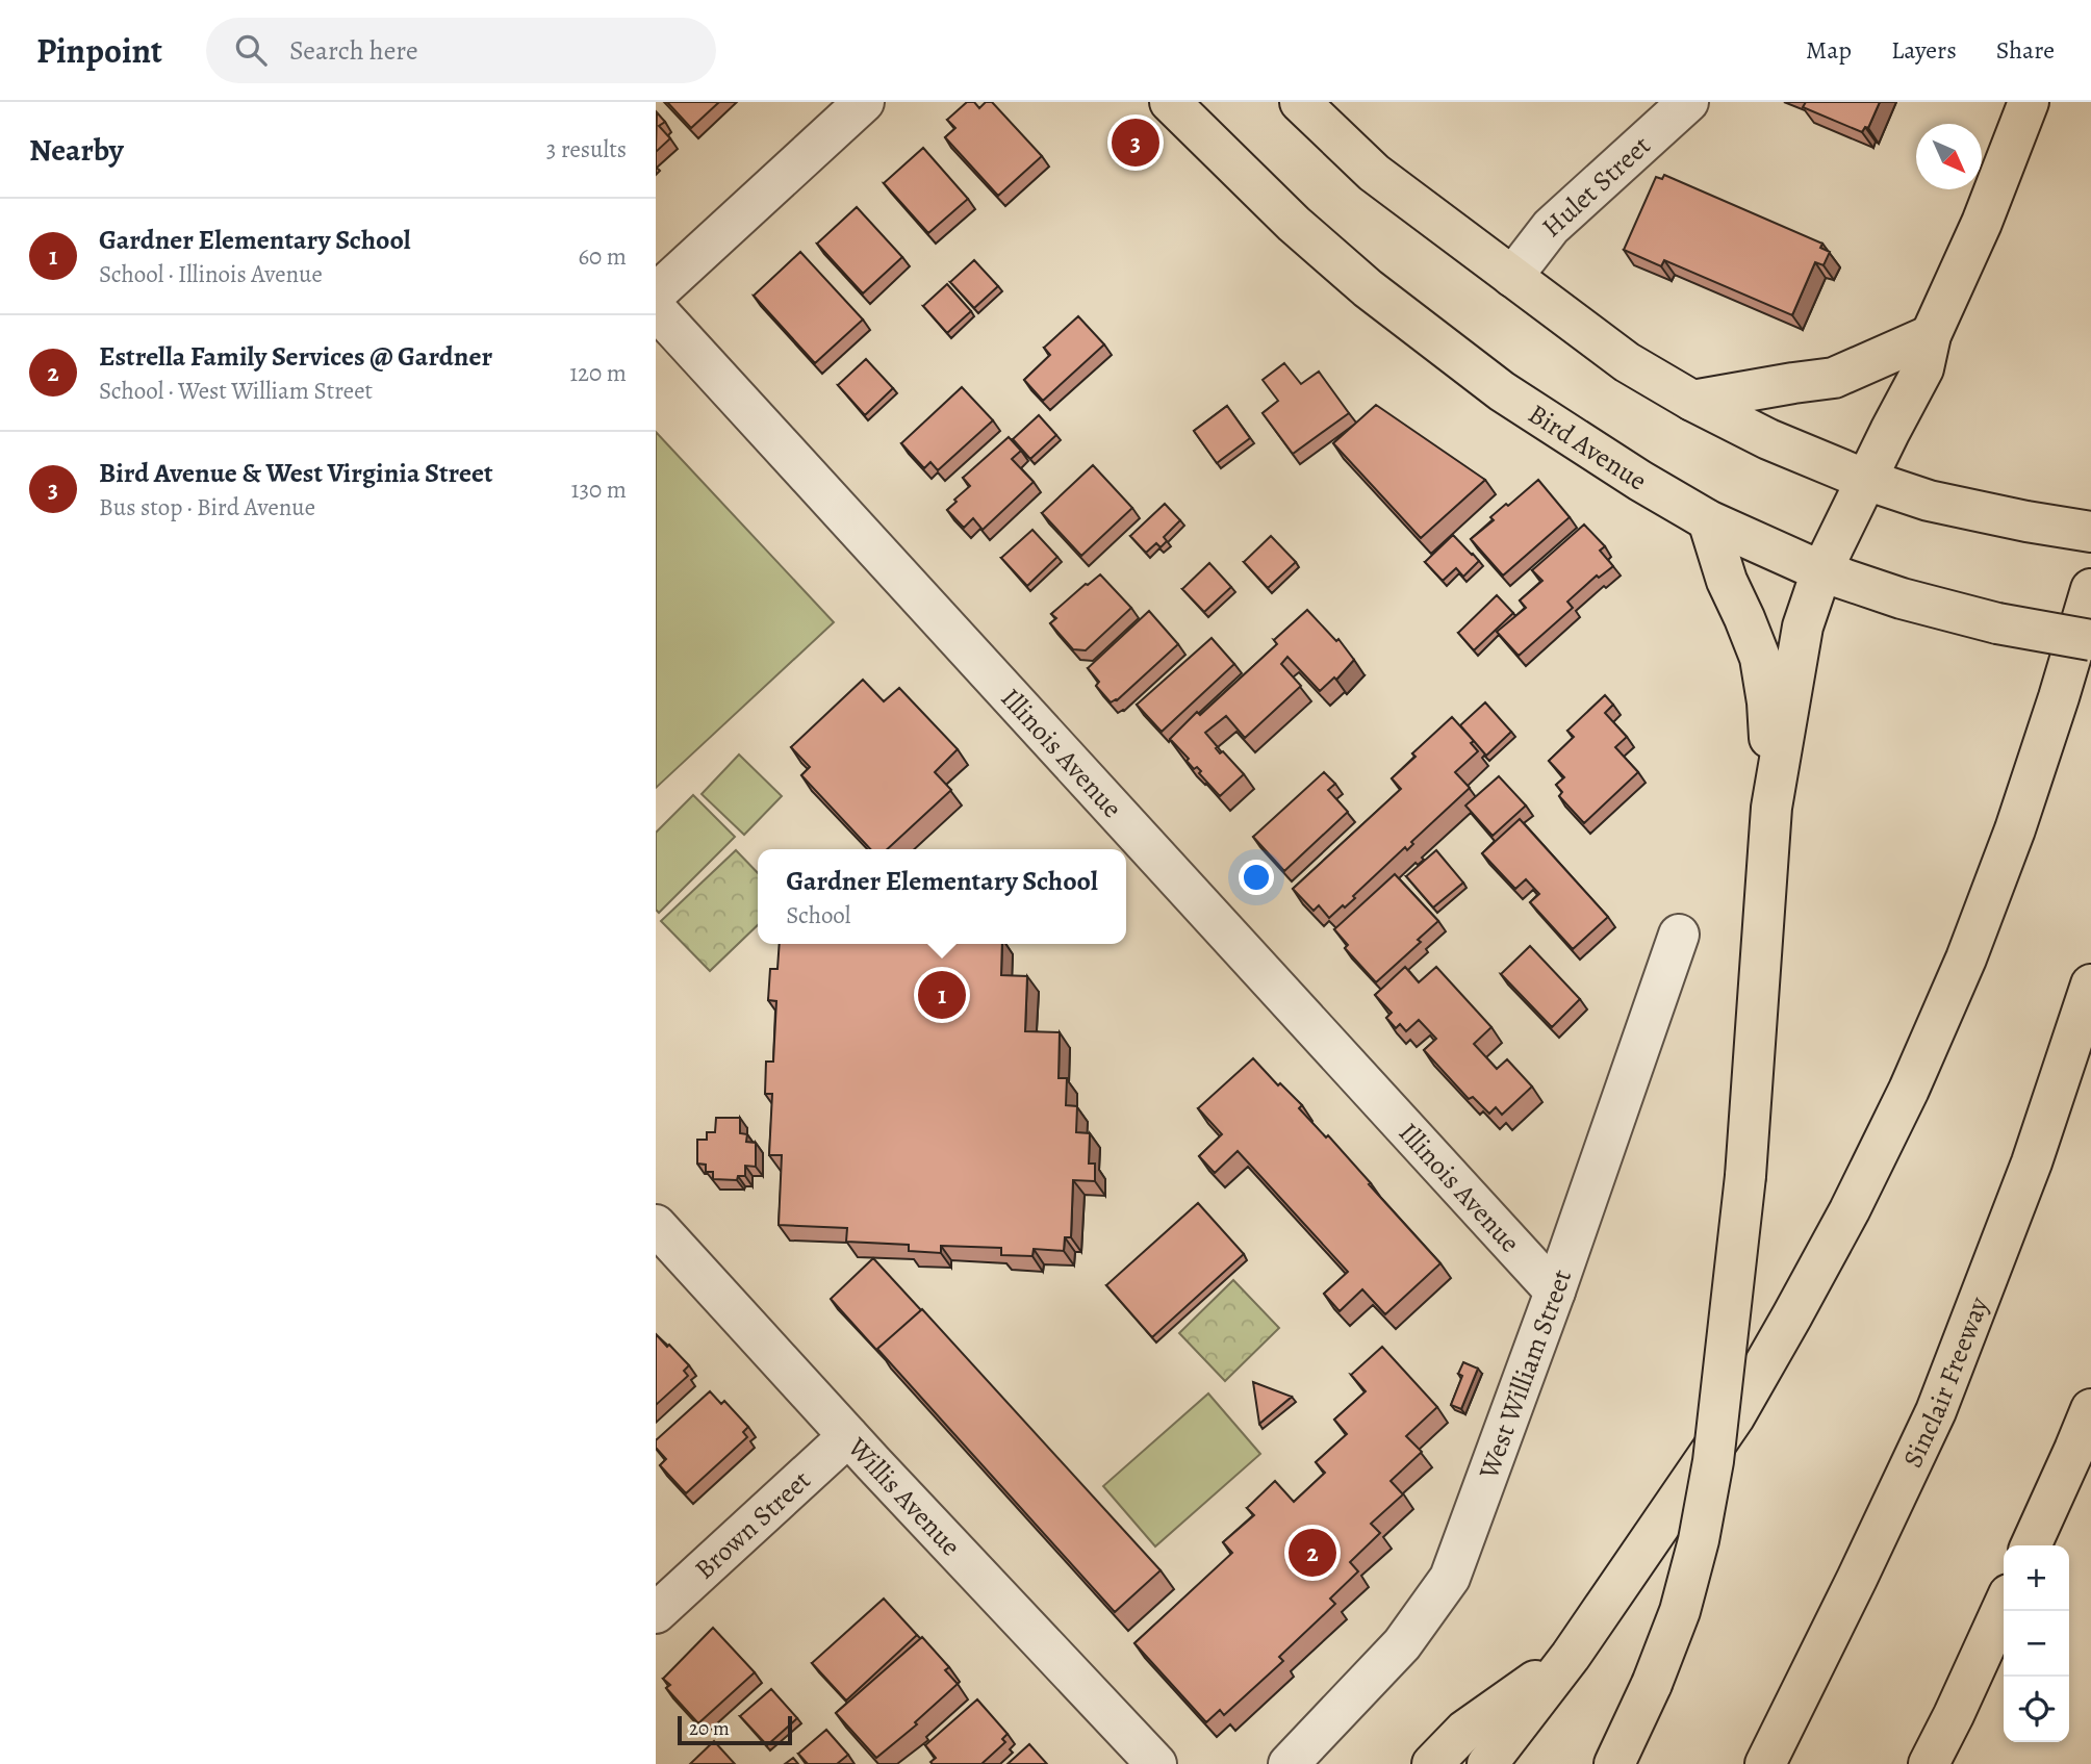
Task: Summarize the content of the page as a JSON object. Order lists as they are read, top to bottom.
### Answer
{
  "streets": {
    "main road": ["Bird Avenue", "Sinclair Freeway"],
    "street": [
      "Hulet Street",
      "Illinois Avenue",
      "West William Street",
      "Willis Avenue",
      "Brown Street"
    ]
  },
  "crossings": [
    ["Illinois Avenue", "West William Street"],
    ["Willis Avenue", "Brown Street"]
  ],
  "scale_bar": "20 m",
  "north": "bottom right",
  "page": {
    "header": "Pinpoint",
    "search": "Search here",
    "nav": ["Map", "Layers", "Share"],
    "heading": ["Nearby", "3 results"],
    "pins": ["3", "1", "2"],
    "list": [
      {
        "mark": "1",
        "name": "Gardner Elementary School",
        "note": "School · Illinois Avenue",
        "value": "60 m"
      },
      {
        "mark": "2",
        "name": "Estrella Family Services @ Gardner",
        "note": "School · West William Street",
        "value": "120 m"
      },
      {
        "mark": "3",
        "name": "Bird Avenue & West Virginia Street",
        "note": "Bus stop · Bird Avenue",
        "value": "130 m"
      }
    ],
    "popup": ["Gardner Elementary School", "School"],
    "map_buttons": ["+", "−"],
    "scale": "20 m"
  }
}
